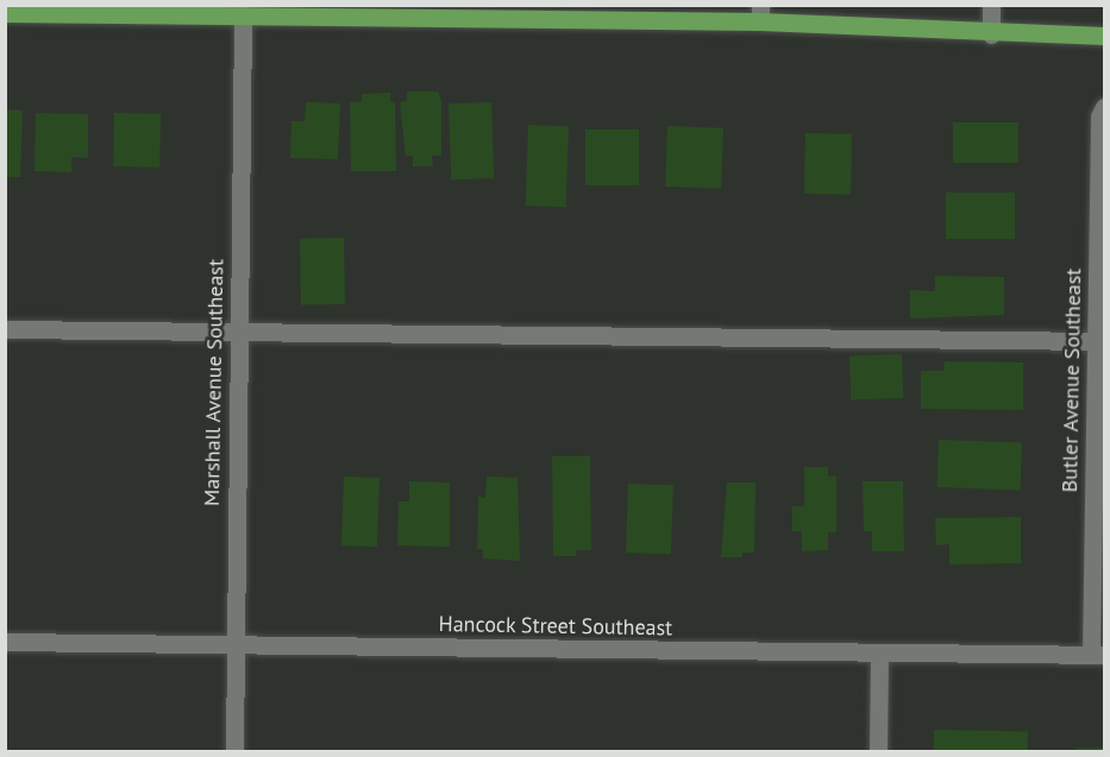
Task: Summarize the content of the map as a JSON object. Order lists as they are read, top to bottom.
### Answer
{
  "streets": {
    "street": ["Butler Avenue Southeast", "Marshall Avenue Southeast", "Hancock Street Southeast"]
  },
  "crossings": [
    ["Butler Avenue Southeast", "Hancock Street Southeast"],
    ["Marshall Avenue Southeast", "Hancock Street Southeast"]
  ]
}
